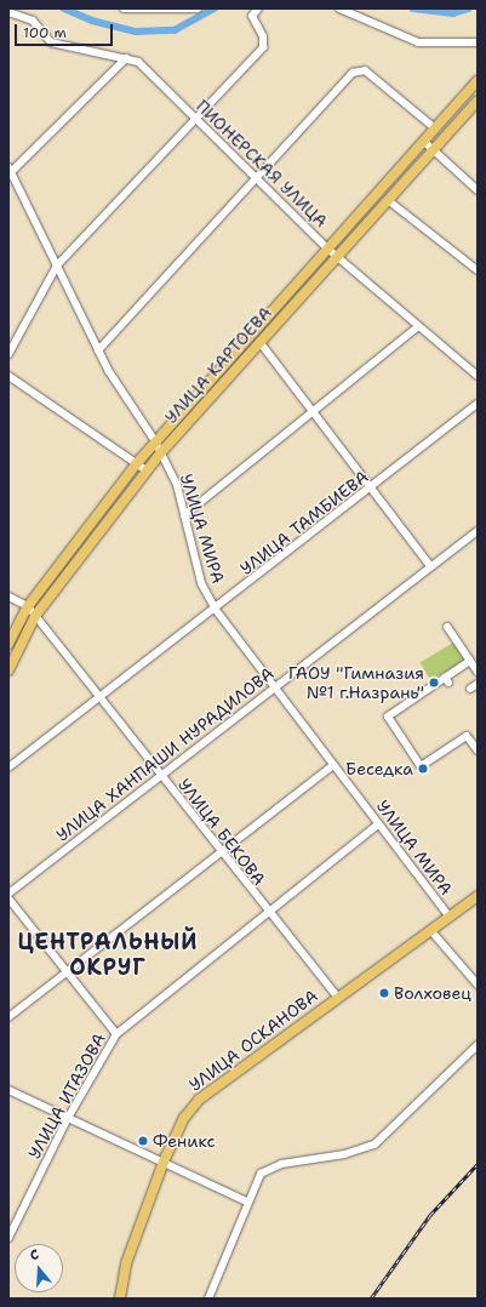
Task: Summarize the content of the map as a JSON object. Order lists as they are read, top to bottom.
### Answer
{
  "streets": {
    "main road": ["УЛИЦА КАРТОЕВА", "УЛИЦА ОСКАНОВА"],
    "street": [
      "ПИОНЕРСКАЯ УЛИЦА",
      "УЛИЦА ТАМБИЕВА",
      "УЛИЦА МИРА",
      "УЛИЦА ХАНПАШИ НУРАДИЛОВА",
      "УЛИЦА БЕКОВА",
      "УЛИЦА ИТАЗОВА"
    ]
  },
  "crossings": [
    ["ПИОНЕРСКАЯ УЛИЦА", "УЛИЦА КАРТОЕВА"],
    ["УЛИЦА КАРТОЕВА", "УЛИЦА МИРА"],
    ["УЛИЦА КАРТОЕВА", "УЛИЦА БЕКОВА"],
    ["УЛИЦА ТАМБИЕВА", "УЛИЦА МИРА"],
    ["УЛИЦА ТАМБИЕВА", "УЛИЦА БЕКОВА"],
    ["УЛИЦА МИРА", "УЛИЦА ХАНПАШИ НУРАДИЛОВА"],
    ["УЛИЦА МИРА", "УЛИЦА ОСКАНОВА"],
    ["УЛИЦА МИРА", "УЛИЦА ИТАЗОВА"],
    ["УЛИЦА ХАНПАШИ НУРАДИЛОВА", "УЛИЦА БЕКОВА"],
    ["УЛИЦА БЕКОВА", "УЛИЦА ОСКАНОВА"],
    ["УЛИЦА БЕКОВА", "УЛИЦА ИТАЗОВА"]
  ],
  "districts": ["ЦЕНТРАЛЬНЫЙ ОКРУГ"],
  "places": [
    "ГАОУ \"Гимназия №1 г.Назрань\"",
    "Беседка",
    "Волховец",
    "Феникс"
  ],
  "scale_bar": "100 m",
  "north": "top"
}
